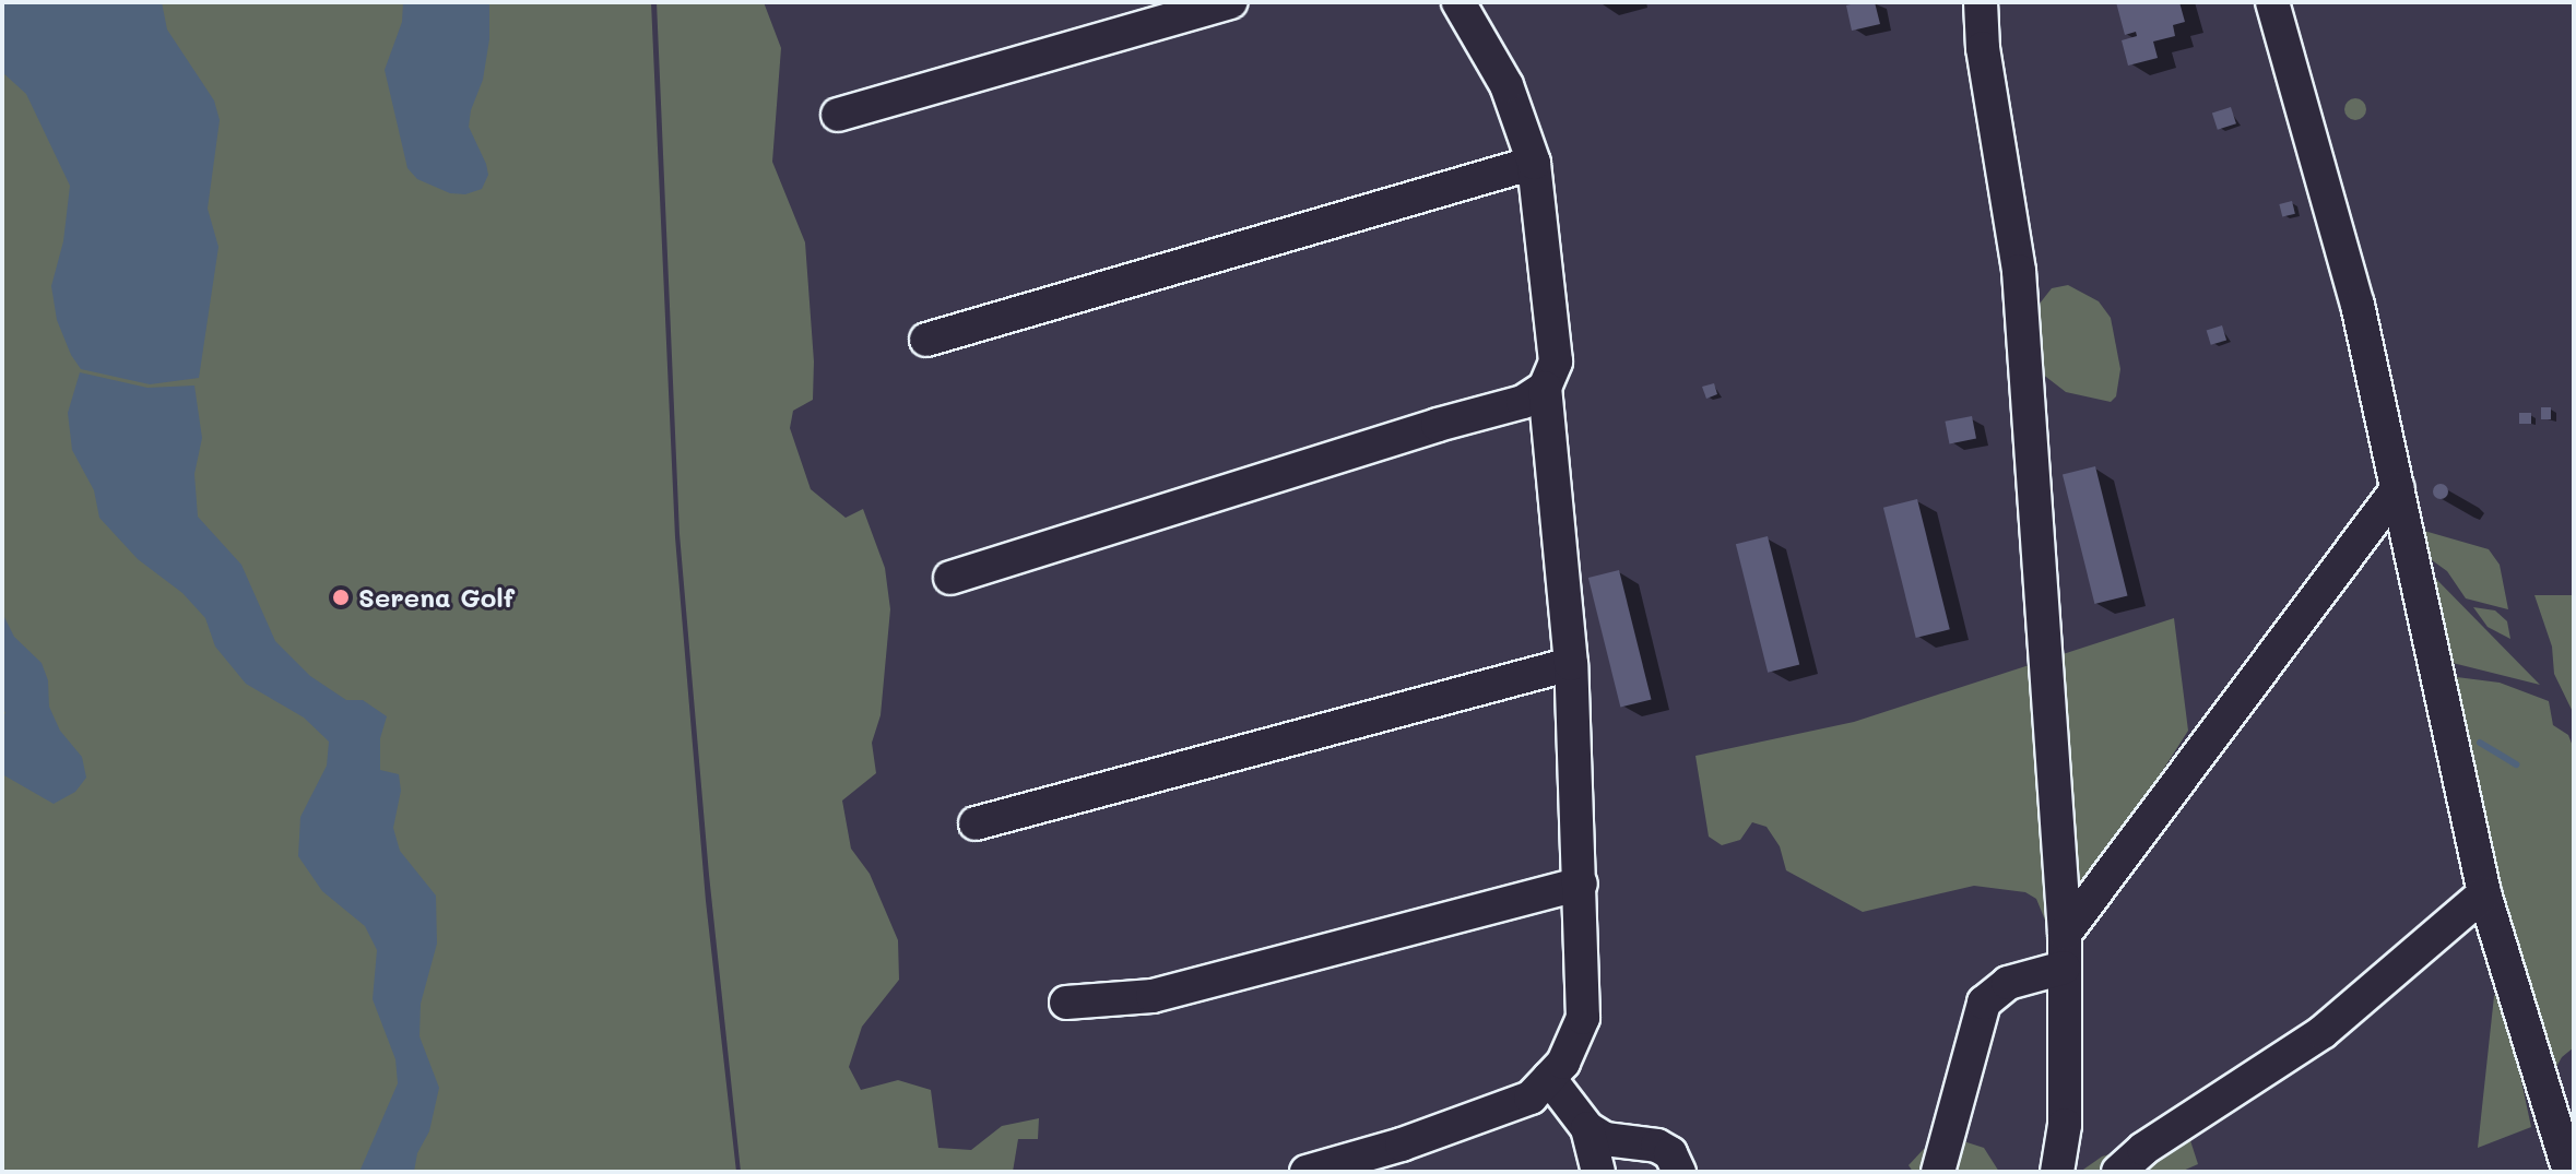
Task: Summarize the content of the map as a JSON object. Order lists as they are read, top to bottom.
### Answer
{
  "places": ["Serena Golf"]
}
